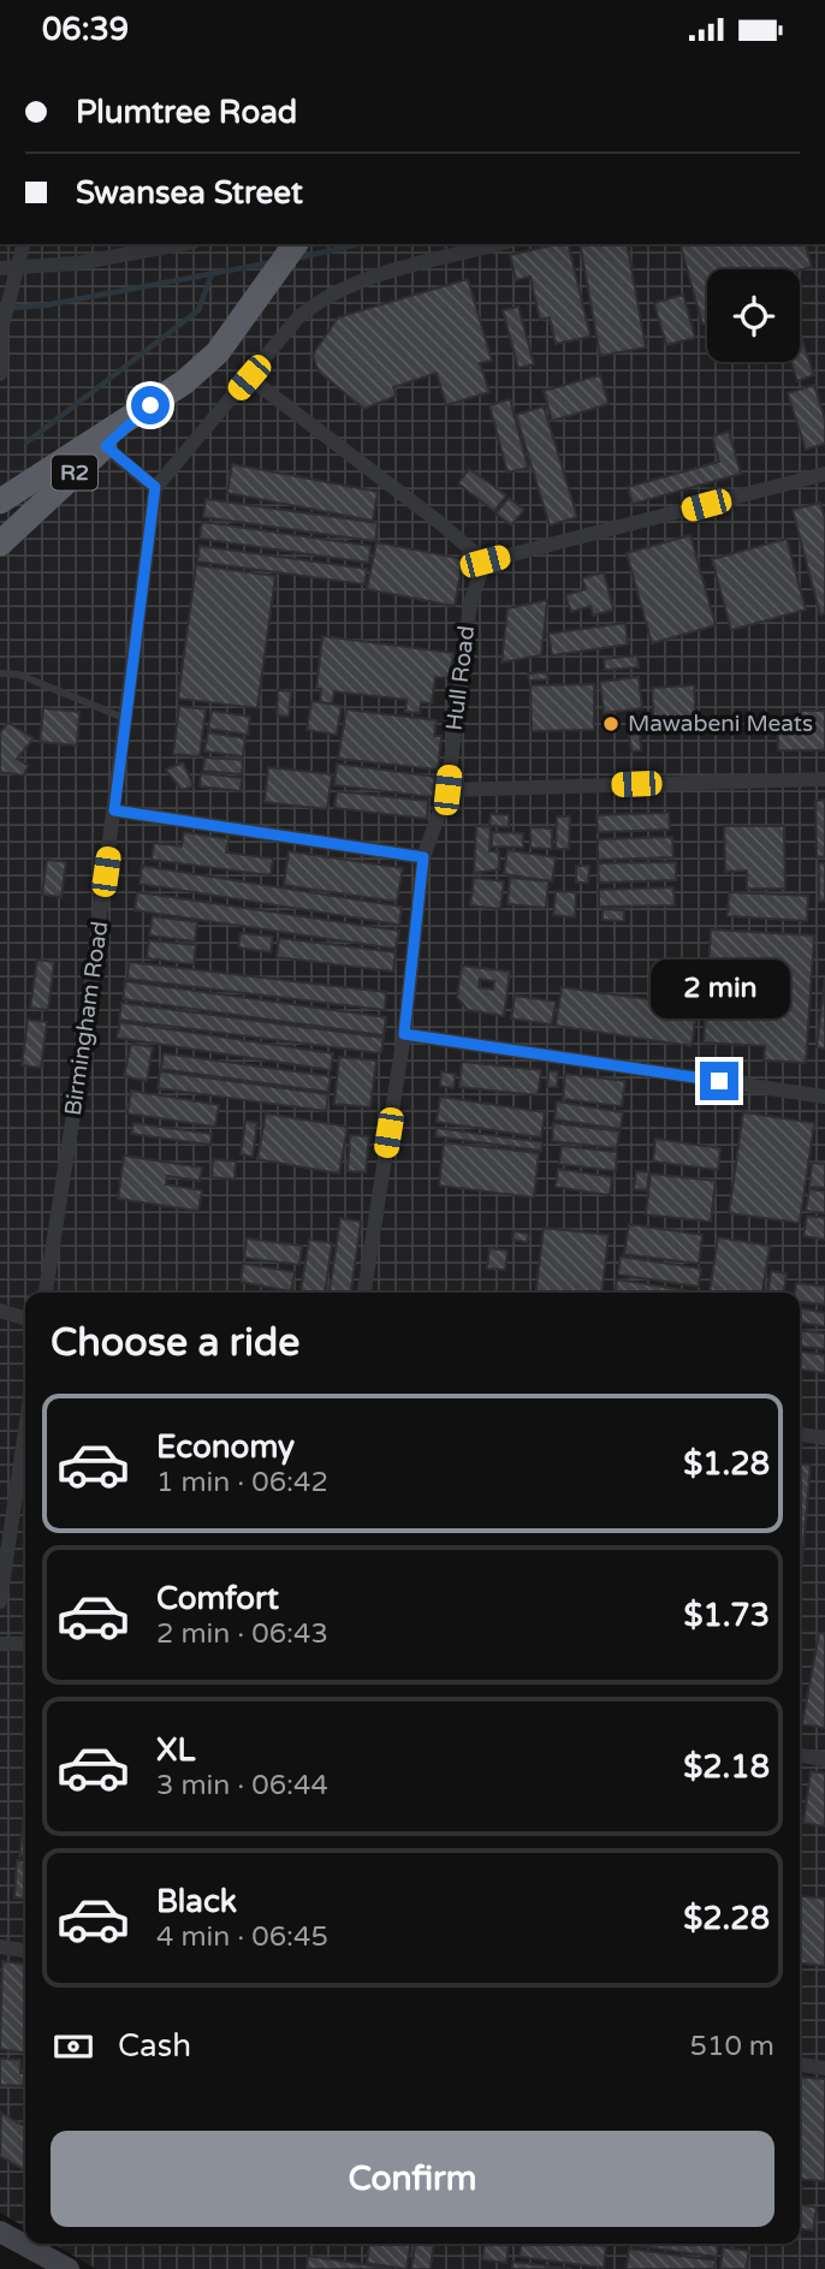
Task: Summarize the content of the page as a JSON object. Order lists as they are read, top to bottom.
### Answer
{
  "streets": {
    "highway": ["R2"],
    "street": ["Hull Road", "Birmingham Road"]
  },
  "places": ["Mawabeni Meats"],
  "page": {
    "status": "06:39",
    "banner": ["Plumtree Road", "Swansea Street"],
    "bubble": "2 min",
    "heading": "Choose a ride",
    "list": [
      {
        "name": "Economy",
        "note": "1 min · 06:42",
        "value": "$1.28"
      },
      {
        "name": "Comfort",
        "note": "2 min · 06:43",
        "value": "$1.73"
      },
      {
        "name": "XL",
        "note": "3 min · 06:44",
        "value": "$2.18"
      },
      {
        "name": "Black",
        "note": "4 min · 06:45",
        "value": "$2.28"
      }
    ],
    "pay": ["Cash", "510 m"],
    "buttons": "Confirm"
  }
}
